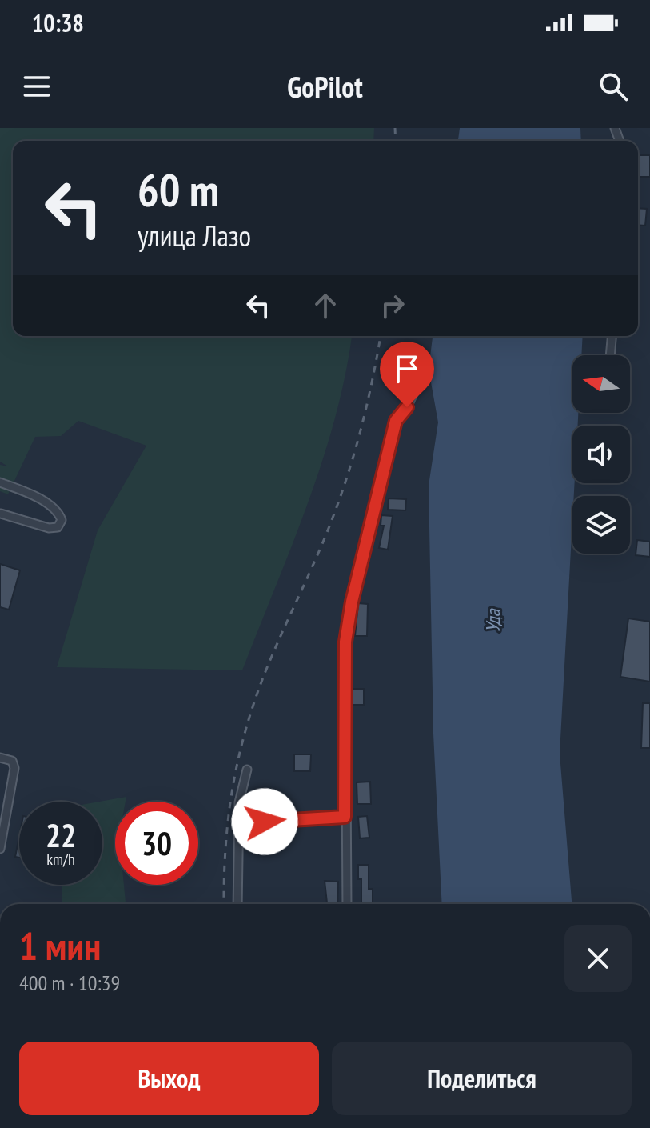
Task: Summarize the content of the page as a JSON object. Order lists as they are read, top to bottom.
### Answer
{
  "water": ["Уда"],
  "north": "left",
  "page": {
    "status": "10:38",
    "header": "GoPilot",
    "turn": ["60 m", "улица Лазо"],
    "speed": "22 km/h",
    "limit": "30",
    "heading": ["1 мин", "400 m · 10:39"],
    "buttons": ["Выход", "Поделиться"]
  }
}
